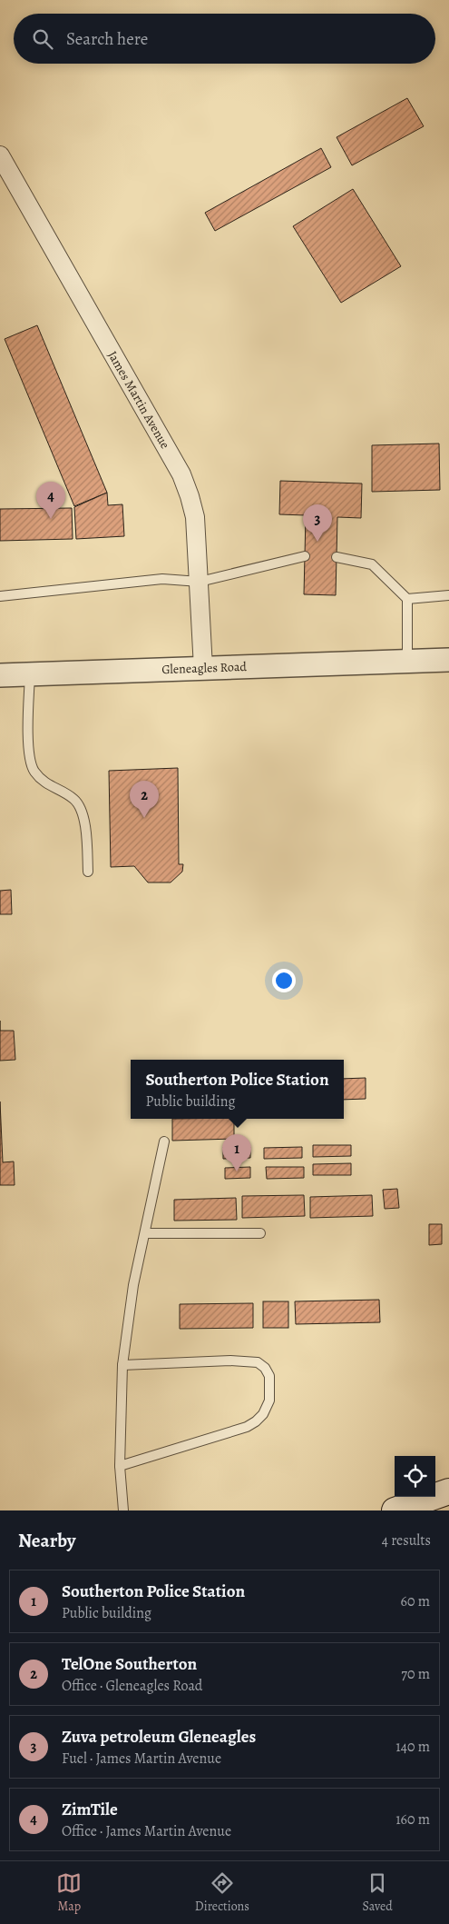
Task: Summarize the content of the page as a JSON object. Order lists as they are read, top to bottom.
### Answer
{
  "streets": {
    "street": ["James Martin Avenue", "Gleneagles Road"]
  },
  "crossings": [
    ["James Martin Avenue", "Gleneagles Road"]
  ],
  "page": {
    "search": "Search here",
    "pins": [
      "4",
      "3",
      "2",
      "1"
    ],
    "popup": ["Southerton Police Station", "Public building"],
    "heading": ["Nearby", "4 results"],
    "list": [
      {
        "mark": "1",
        "name": "Southerton Police Station",
        "note": "Public building",
        "value": "60 m"
      },
      {
        "mark": "2",
        "name": "TelOne Southerton",
        "note": "Office · Gleneagles Road",
        "value": "70 m"
      },
      {
        "mark": "3",
        "name": "Zuva petroleum Gleneagles",
        "note": "Fuel · James Martin Avenue",
        "value": "140 m"
      },
      {
        "mark": "4",
        "name": "ZimTile",
        "note": "Office · James Martin Avenue",
        "value": "160 m"
      }
    ],
    "nav": ["Map", "Directions", "Saved"]
  }
}
